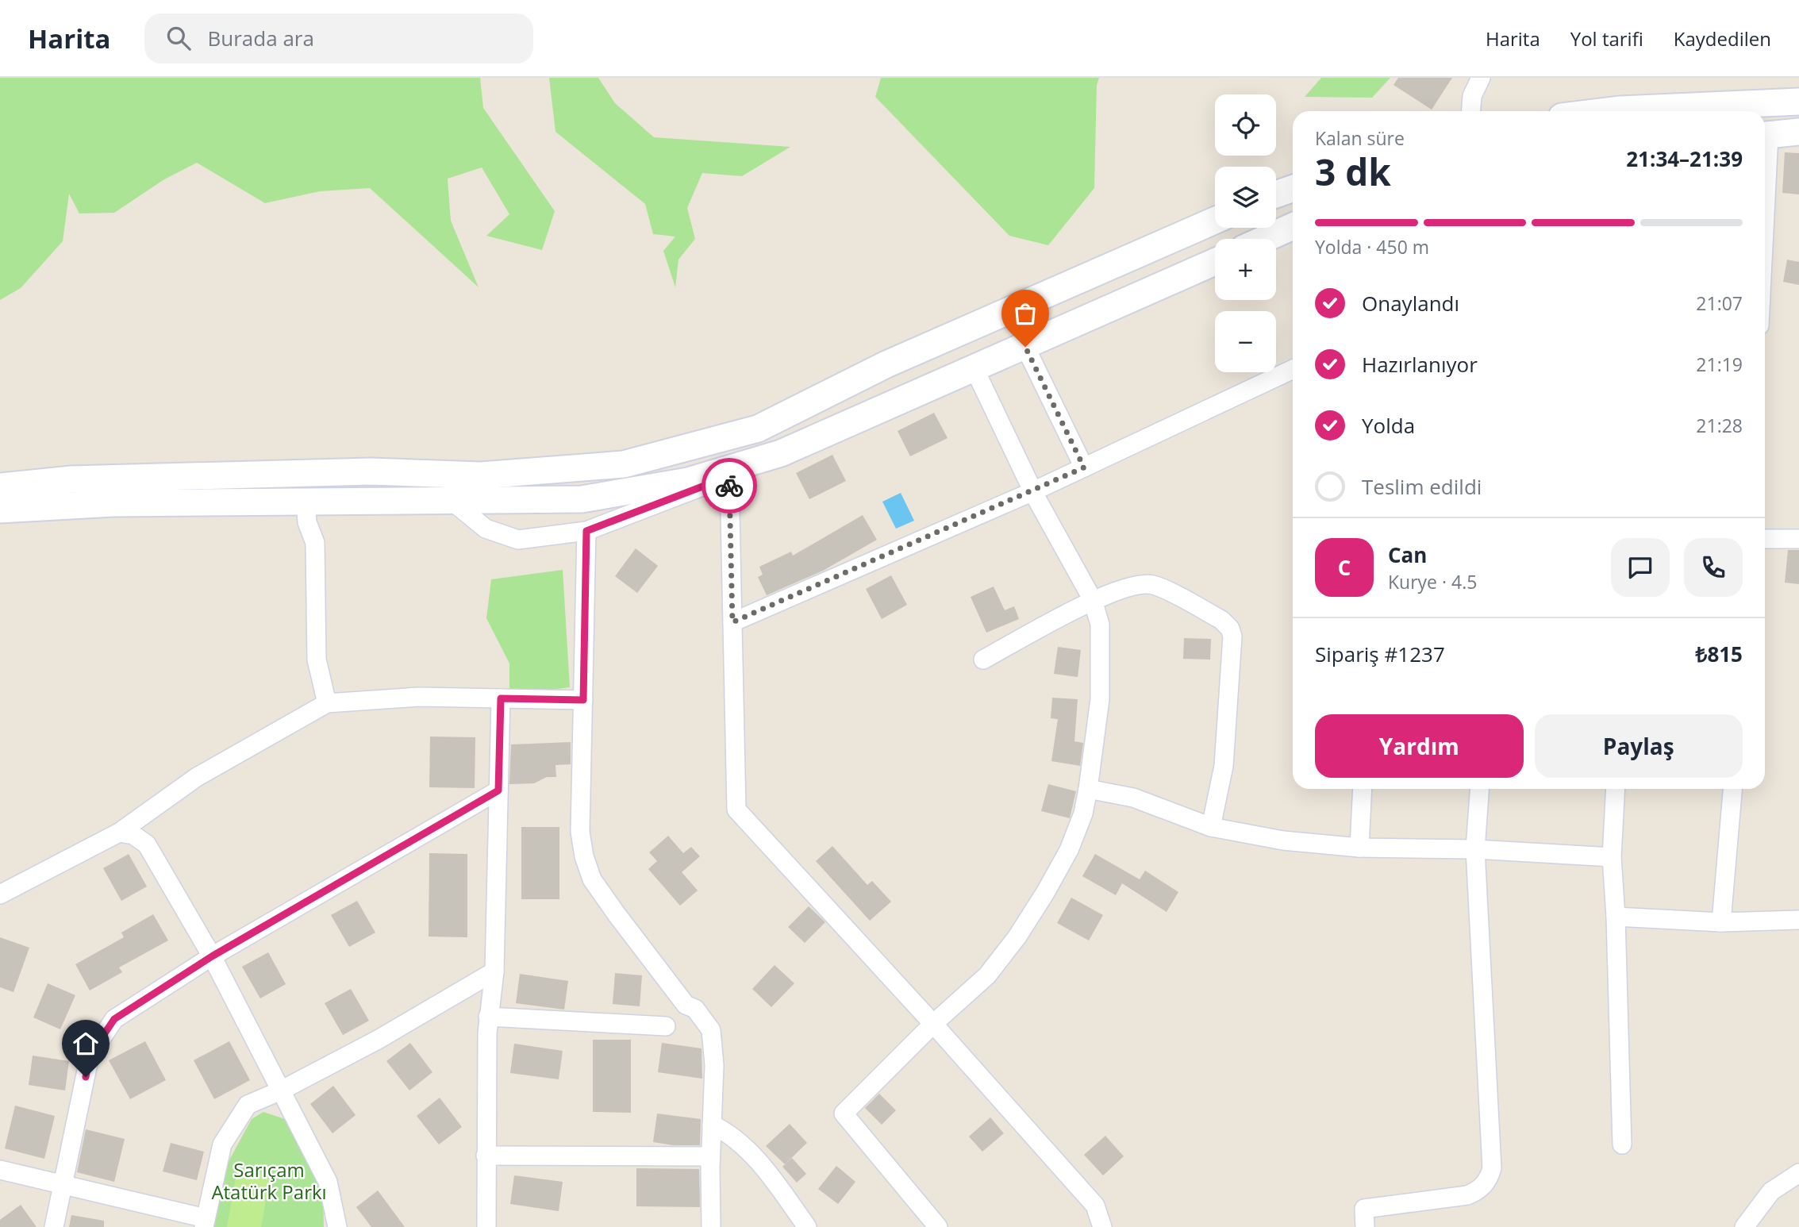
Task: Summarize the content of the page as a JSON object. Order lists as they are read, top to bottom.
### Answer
{
  "parks": ["Sarıçam Atatürk Parkı"],
  "page": {
    "header": "Harita",
    "search": "Burada ara",
    "nav": ["Harita", "Yol tarifi", "Kaydedilen"],
    "map_buttons": ["+", "−"],
    "heading": ["3 dk", "Kalan süre", "21:34–21:39"],
    "panel": [
      "Can",
      "Kurye · 4.5",
      "Sipariş #1237",
      "₺815"
    ],
    "bar": "Yolda · 450 m",
    "list": [
      ["Onaylandı", "21:07"],
      ["Hazırlanıyor", "21:19"],
      ["Yolda", "21:28"],
      "Teslim edildi"
    ],
    "round": "C",
    "buttons": ["Yardım", "Paylaş"]
  }
}
